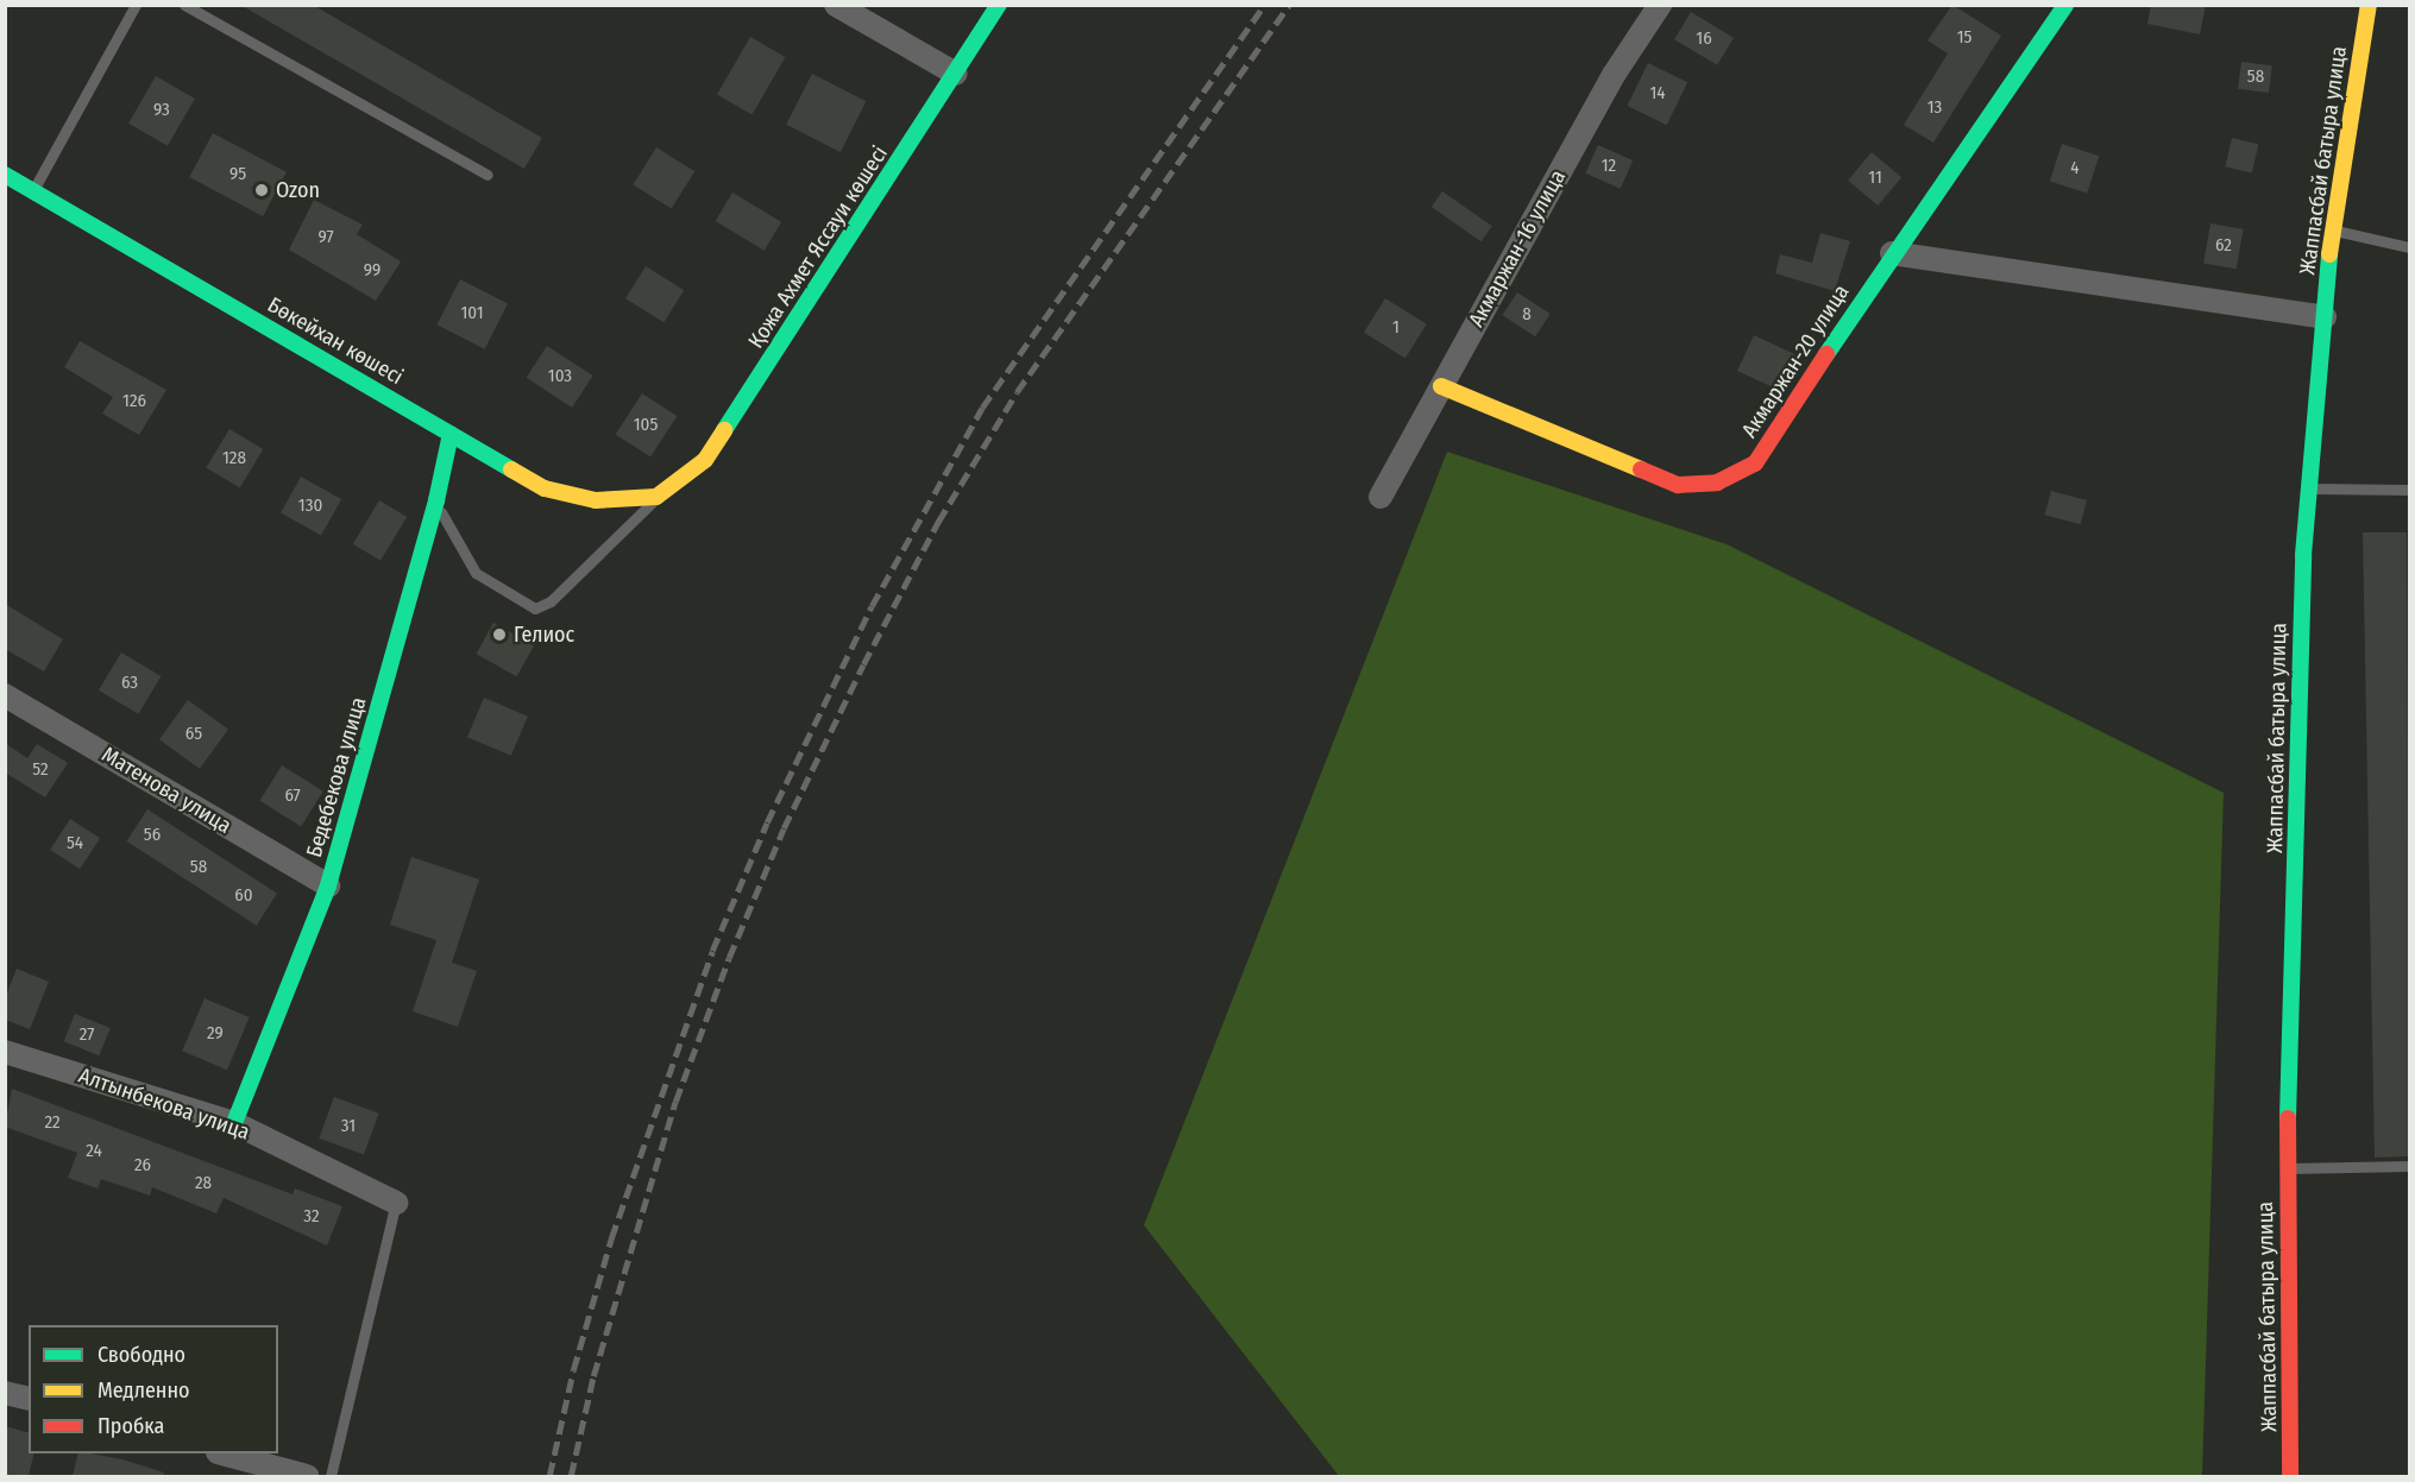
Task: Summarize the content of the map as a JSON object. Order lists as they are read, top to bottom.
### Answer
{
  "streets": {
    "street": [
      "Жаппасбай батыра улица",
      "Қожа Ахмет Яссауи көшесі",
      "Акмаржан-16 улица",
      "Бөкейхан көшесі",
      "Акмаржан-20 улица",
      "Бедебекова улица",
      "Матенова улица",
      "Алтынбекова улица"
    ]
  },
  "crossings": [
    ["Қожа Ахмет Яссауи көшесі", "Бөкейхан көшесі"],
    ["Акмаржан-16 улица", "Акмаржан-20 улица"],
    ["Бөкейхан көшесі", "Бедебекова улица"],
    ["Бедебекова улица", "Матенова улица"],
    ["Бедебекова улица", "Алтынбекова улица"]
  ],
  "places": ["Ozon", "Гелиос"],
  "house_numbers": [
    "15",
    "16",
    "58",
    "14",
    "13",
    "93",
    "12",
    "4",
    "95",
    "11",
    "97",
    "62",
    "99",
    "101",
    "8",
    "1",
    "103",
    "126",
    "105",
    "128",
    "130",
    "63",
    "65",
    "52",
    "67",
    "56",
    "54",
    "58",
    "60",
    "29",
    "27",
    "22",
    "31",
    "24",
    "26",
    "28",
    "32"
  ],
  "legend": ["Свободно", "Медленно", "Пробка"]
}
